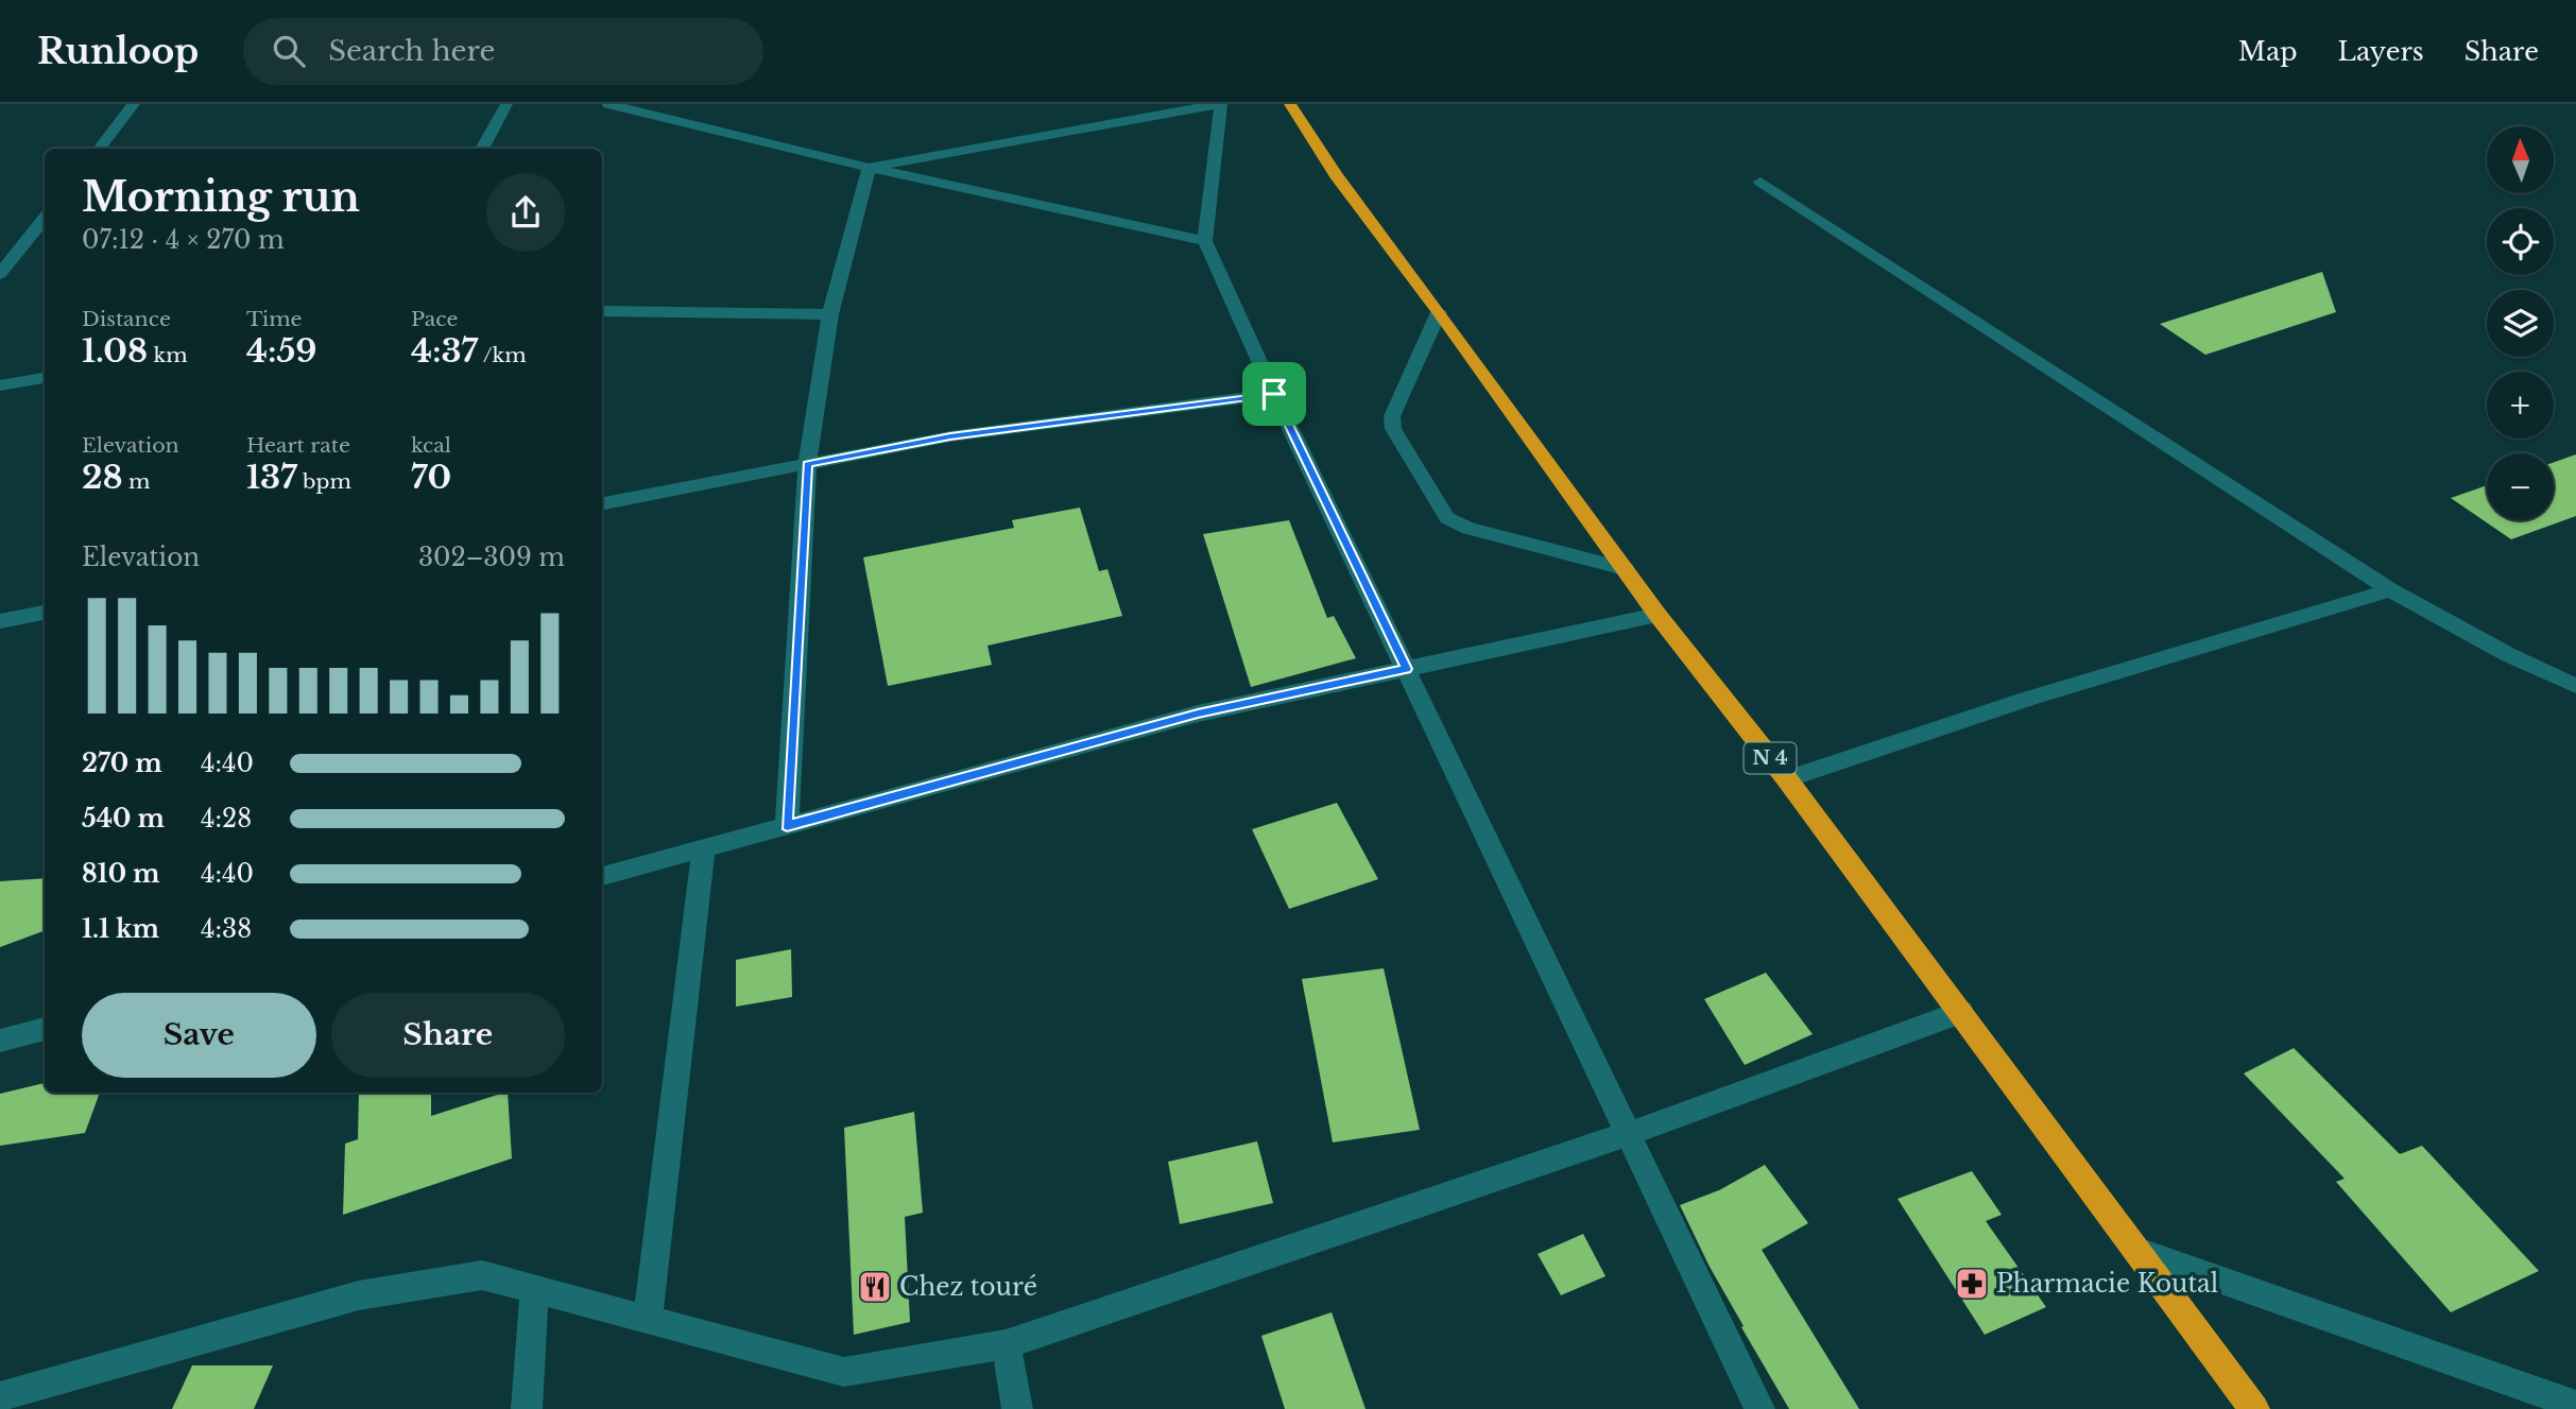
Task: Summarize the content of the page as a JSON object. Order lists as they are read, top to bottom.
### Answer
{
  "streets": {
    "highway": ["N 4"]
  },
  "places": {
    "pharmacy": ["Pharmacie Koutal"],
    "restaurant": ["Chez touré"]
  },
  "north": "top",
  "page": {
    "header": "Runloop",
    "search": "Search here",
    "nav": ["Map", "Layers", "Share"],
    "map_buttons": ["+", "−"],
    "heading": ["Morning run", "07:12 · 4 × 270 m"],
    "stats": [
      ["Distance", "1.08 km"],
      ["Time", "4:59"],
      ["Pace", "4:37 /km"],
      ["Elevation", "28 m"],
      ["Heart rate", "137 bpm"],
      ["kcal", "70"]
    ],
    "chart": ["Elevation", "302–309 m"],
    "list": [
      {
        "name": "270 m",
        "note": "4:40"
      },
      {
        "name": "540 m",
        "note": "4:28"
      },
      {
        "name": "810 m",
        "note": "4:40"
      },
      {
        "name": "1.1 km",
        "note": "4:38"
      }
    ],
    "buttons": ["Save", "Share"]
  }
}
